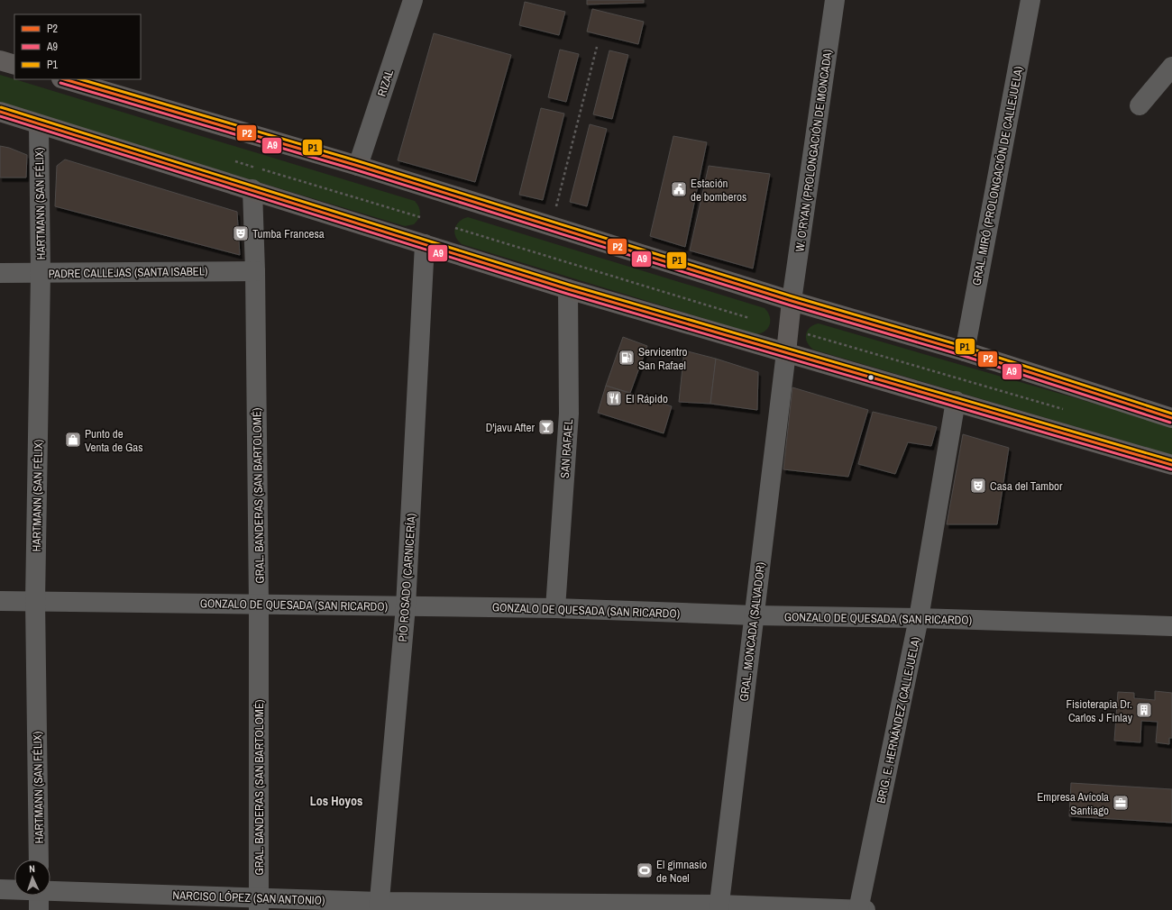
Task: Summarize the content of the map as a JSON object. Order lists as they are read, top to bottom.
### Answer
{
  "streets": {
    "street": [
      "RIZAL",
      "W. O'RYAN (PROLONGACIÓN DE MONCADA)",
      "GRAL. MIRÓ (PROLONGACIÓN DE CALLEJUELA)",
      "HARTMANN (SAN FÉLIX)",
      "PADRE CALLEJAS (SANTA ISABEL)",
      "SAN RAFAEL",
      "GRAL. BANDERAS (SAN BARTOLOMÉ)",
      "PÍO ROSADO (CARNICERÍA)",
      "GONZALO DE QUESADA (SAN RICARDO)",
      "GRAL. MONCADA (SALVADOR)",
      "BRIG. E. HERNÁNDEZ (CALLEJUELA)",
      "NARCISO LÓPEZ (SAN ANTONIO)"
    ]
  },
  "crossings": [
    ["HARTMANN (SAN FÉLIX)", "PADRE CALLEJAS (SANTA ISABEL)"],
    ["HARTMANN (SAN FÉLIX)", "GONZALO DE QUESADA (SAN RICARDO)"],
    ["PADRE CALLEJAS (SANTA ISABEL)", "GRAL. BANDERAS (SAN BARTOLOMÉ)"],
    ["SAN RAFAEL", "GONZALO DE QUESADA (SAN RICARDO)"],
    ["GRAL. BANDERAS (SAN BARTOLOMÉ)", "GONZALO DE QUESADA (SAN RICARDO)"],
    ["GRAL. BANDERAS (SAN BARTOLOMÉ)", "NARCISO LÓPEZ (SAN ANTONIO)"],
    ["PÍO ROSADO (CARNICERÍA)", "GONZALO DE QUESADA (SAN RICARDO)"],
    ["PÍO ROSADO (CARNICERÍA)", "NARCISO LÓPEZ (SAN ANTONIO)"],
    ["GONZALO DE QUESADA (SAN RICARDO)", "GRAL. MONCADA (SALVADOR)"],
    ["GONZALO DE QUESADA (SAN RICARDO)", "BRIG. E. HERNÁNDEZ (CALLEJUELA)"],
    ["GRAL. MONCADA (SALVADOR)", "NARCISO LÓPEZ (SAN ANTONIO)"],
    ["BRIG. E. HERNÁNDEZ (CALLEJUELA)", "NARCISO LÓPEZ (SAN ANTONIO)"]
  ],
  "districts": ["Los Hoyos"],
  "places": {
    "public building": ["Estación de bomberos"],
    "theatre": ["Tumba Francesa", "Casa del Tambor"],
    "fuel station": ["Servicentro San Rafael"],
    "restaurant": ["El Rápido"],
    "bar": ["D'javu After"],
    "shop": ["Punto de Venta de Gas"],
    "building": ["Fisioterapia Dr. Carlos J Finlay"],
    "office": ["Empresa Avícola Santiago"],
    "sports": ["El gimnasio de Noel"]
  },
  "lines": ["transit line P2", "transit line P1", "transit line A9"],
  "legend": ["P2", "A9", "P1"],
  "north": "top"
}
